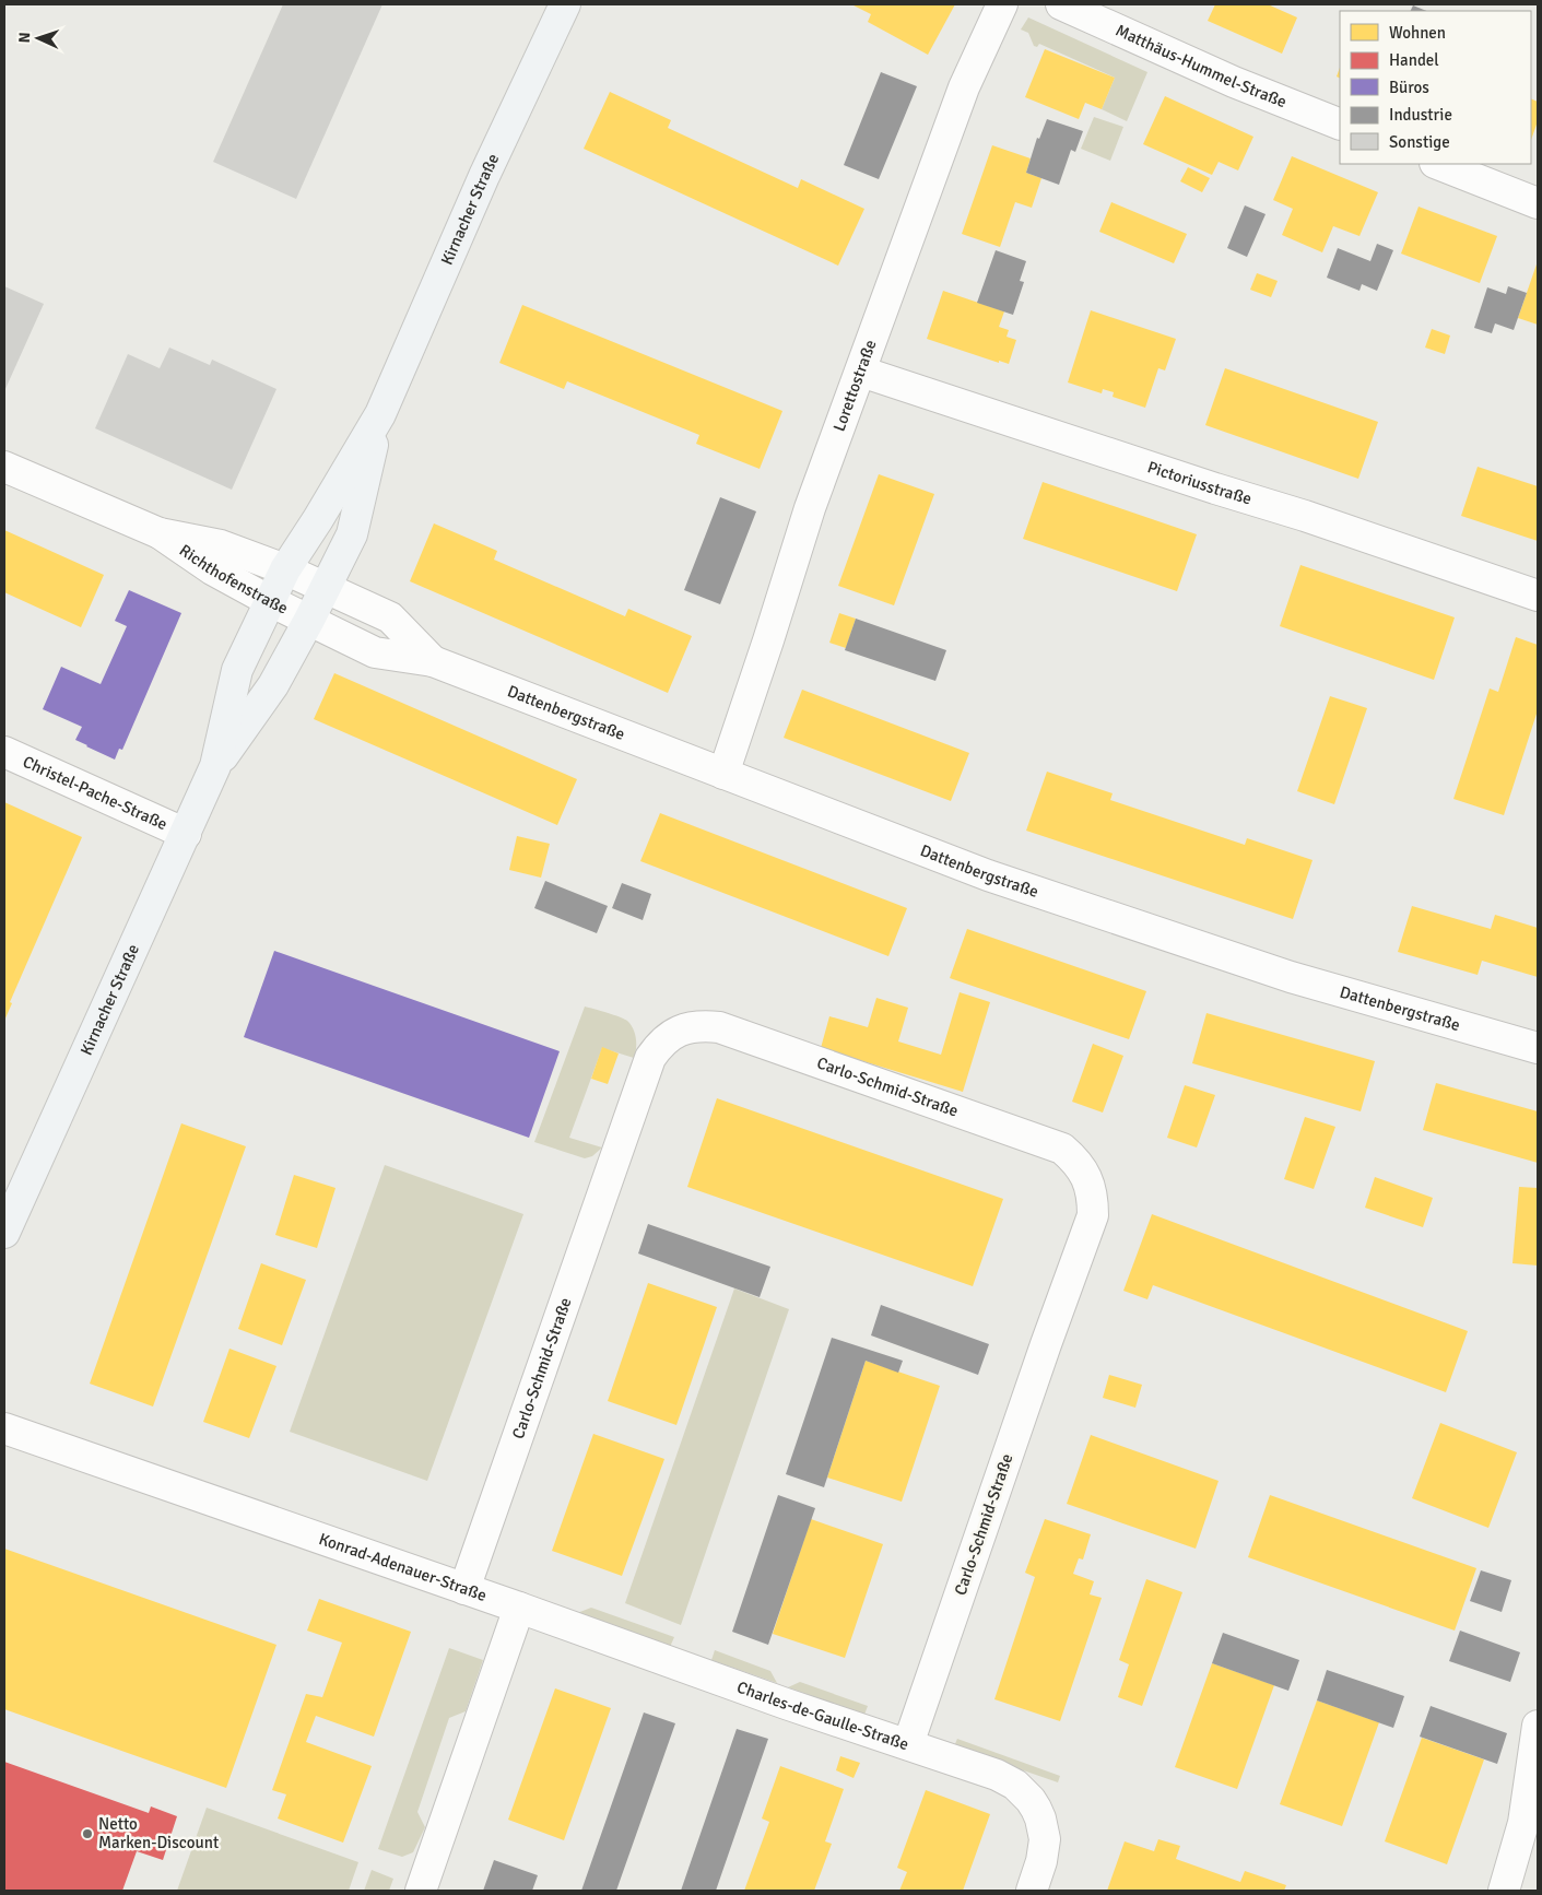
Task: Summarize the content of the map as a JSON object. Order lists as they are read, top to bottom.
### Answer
{
  "streets": {
    "main road": ["Kirnacher Straße"],
    "street": [
      "Matthäus-Hummel-Straße",
      "Lorettostraße",
      "Pictoriusstraße",
      "Richthofenstraße",
      "Dattenbergstraße",
      "Christel-Pache-Straße",
      "Carlo-Schmid-Straße",
      "Konrad-Adenauer-Straße",
      "Charles-de-Gaulle-Straße"
    ]
  },
  "crossings": [
    ["Kirnacher Straße", "Richthofenstraße"],
    ["Kirnacher Straße", "Dattenbergstraße"],
    ["Kirnacher Straße", "Christel-Pache-Straße"],
    ["Lorettostraße", "Pictoriusstraße"],
    ["Lorettostraße", "Dattenbergstraße"],
    ["Richthofenstraße", "Dattenbergstraße"],
    ["Carlo-Schmid-Straße", "Konrad-Adenauer-Straße"],
    ["Carlo-Schmid-Straße", "Charles-de-Gaulle-Straße"],
    ["Konrad-Adenauer-Straße", "Charles-de-Gaulle-Straße"]
  ],
  "places": ["Netto Marken-Discount"],
  "legend": [
    "Wohnen",
    "Handel",
    "Büros",
    "Industrie",
    "Sonstige"
  ],
  "north": "left"
}
